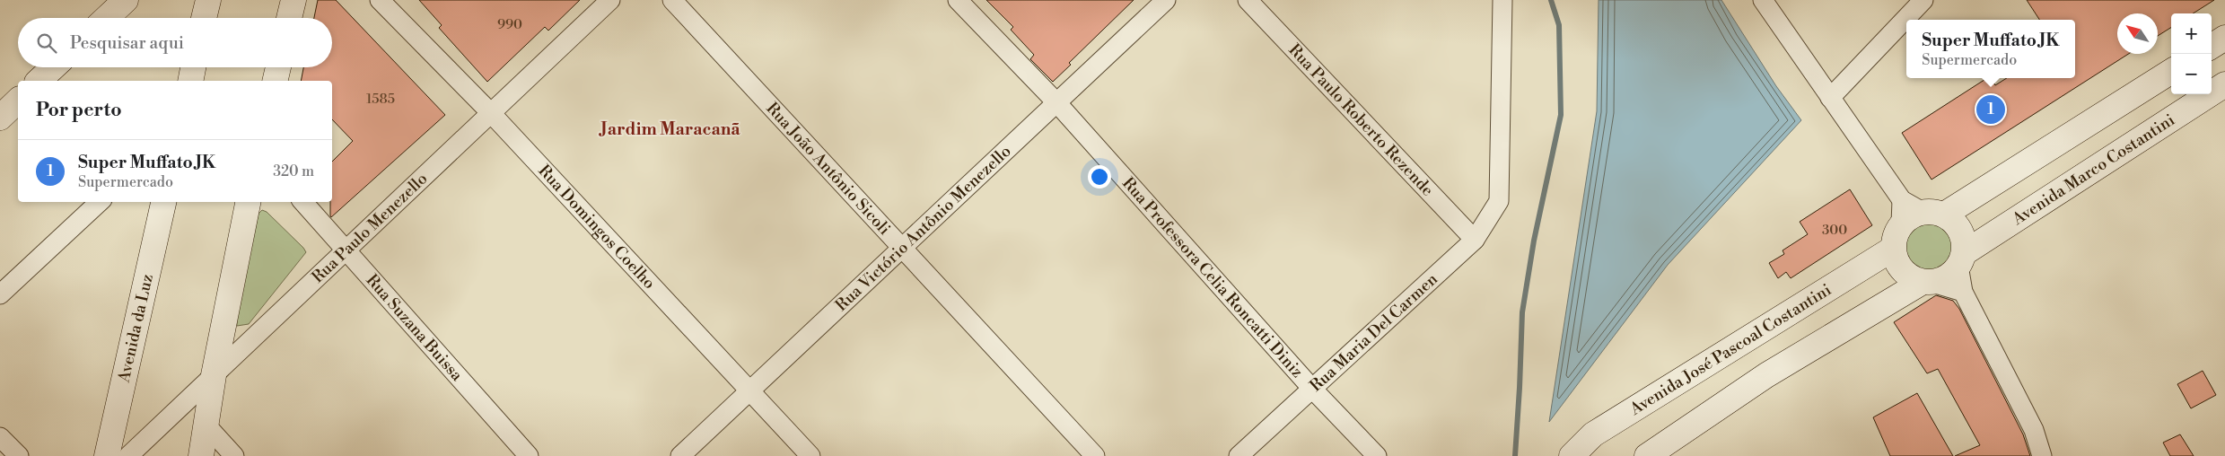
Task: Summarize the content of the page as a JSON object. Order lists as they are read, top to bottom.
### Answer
{
  "streets": {
    "main road": ["Avenida Marco Costantini", "Avenida da Luz", "Avenida José Pascoal Costantini"],
    "street": [
      "Rua Paulo Roberto Rezende",
      "Rua João Antônio Sicoli",
      "Rua Domingos Coelho",
      "Rua Paulo Menezello",
      "Rua Victório Antônio Menezello",
      "Rua Professora Celia Roncatti Diniz",
      "Rua Suzana Buissa",
      "Rua Maria Del Carmen"
    ]
  },
  "crossings": [
    ["Rua Paulo Roberto Rezende", "Rua Maria Del Carmen"],
    ["Rua João Antônio Sicoli", "Rua Victório Antônio Menezello"],
    ["Avenida Marco Costantini", "Avenida José Pascoal Costantini"],
    ["Rua Domingos Coelho", "Rua Paulo Menezello"],
    ["Rua Domingos Coelho", "Rua Victório Antônio Menezello"],
    ["Rua Paulo Menezello", "Rua Suzana Buissa"],
    ["Rua Victório Antônio Menezello", "Rua Professora Celia Roncatti Diniz"],
    ["Rua Professora Celia Roncatti Diniz", "Rua Maria Del Carmen"]
  ],
  "districts": ["Jardim Maracanã"],
  "house_numbers": ["990", "1585", "300"],
  "north": "top left",
  "page": {
    "map_buttons": ["+", "−"],
    "search": "Pesquisar aqui",
    "popup": ["Super Muffato JK", "Supermercado"],
    "heading": "Por perto",
    "pins": "1",
    "list": [
      {
        "mark": "1",
        "name": "Super Muffato JK",
        "note": "Supermercado",
        "value": "320 m"
      }
    ]
  }
}
